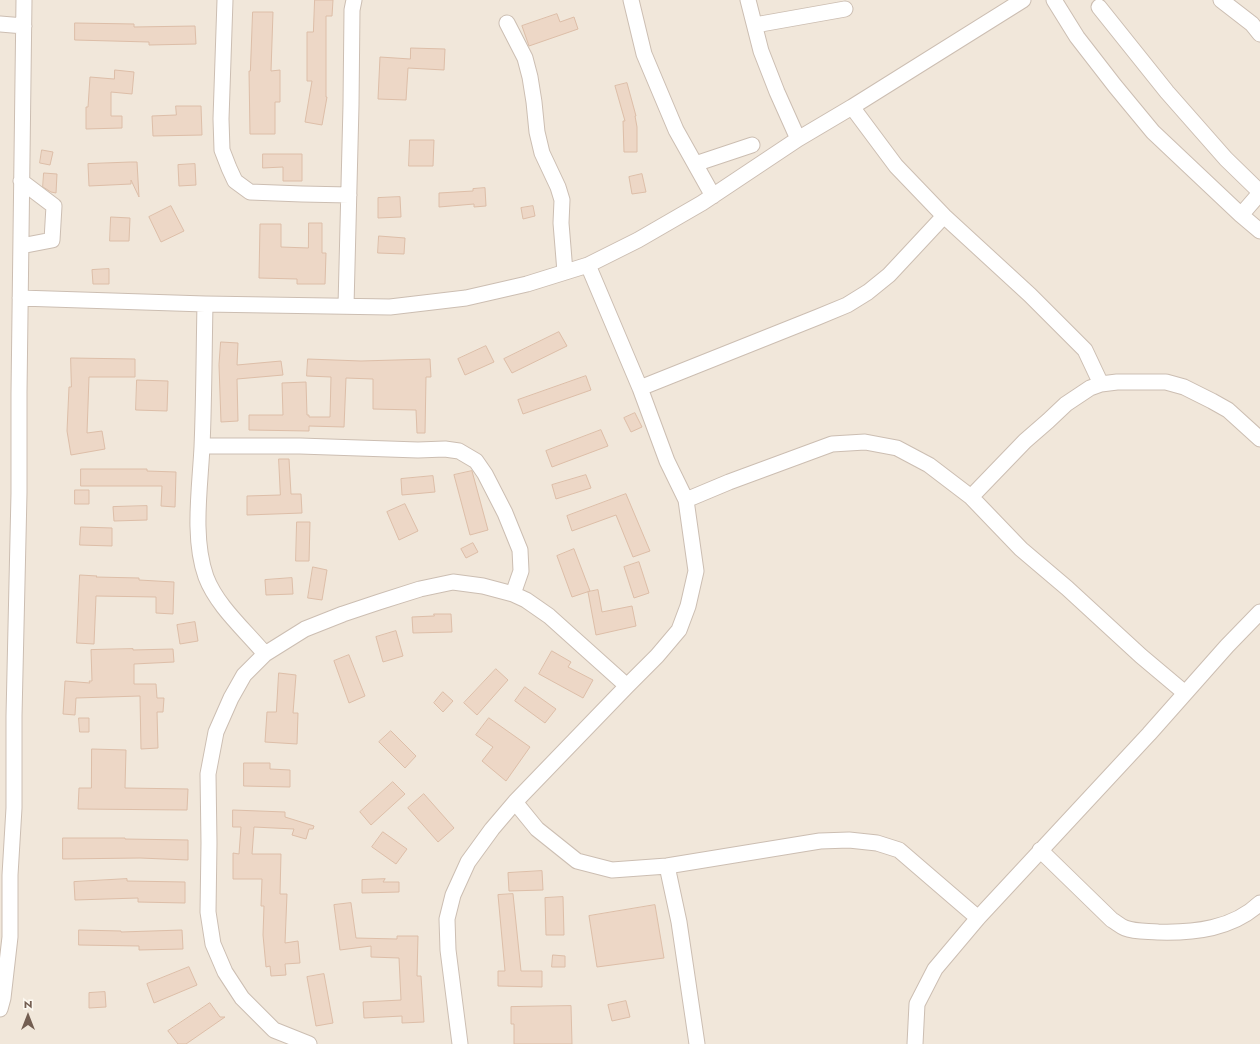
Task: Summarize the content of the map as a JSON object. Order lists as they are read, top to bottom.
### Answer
{
  "north": "top"
}
